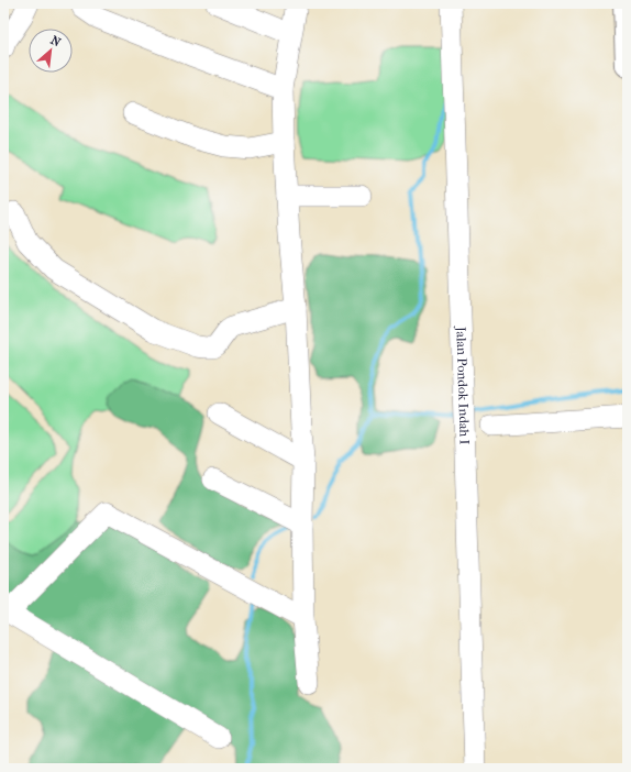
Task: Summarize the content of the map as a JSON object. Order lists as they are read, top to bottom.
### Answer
{
  "streets": {
    "street": ["Jalan Pondok Indah I"]
  },
  "north": "top right"
}
